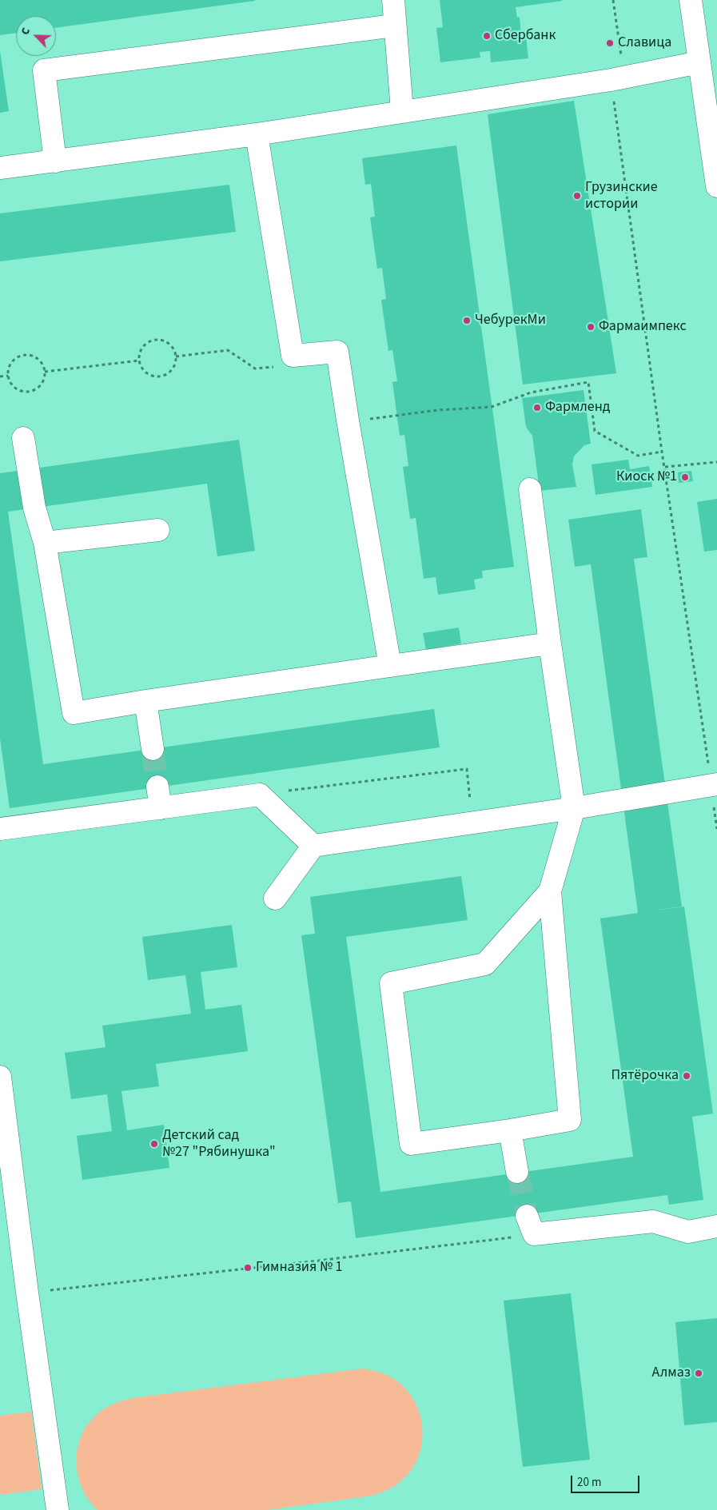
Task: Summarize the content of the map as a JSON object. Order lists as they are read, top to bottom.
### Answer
{
  "places": [
    "Сбербанк",
    "Славица",
    "Грузинские истории",
    "ЧебурекМи",
    "Фармаимпекс",
    "Фармленд",
    "Киоск №1",
    "Пятёрочка",
    "Детский сад №27 \"Рябинушка\"",
    "Гимназия № 1",
    "Алмаз"
  ],
  "scale_bar": "20 m",
  "north": "top left"
}
